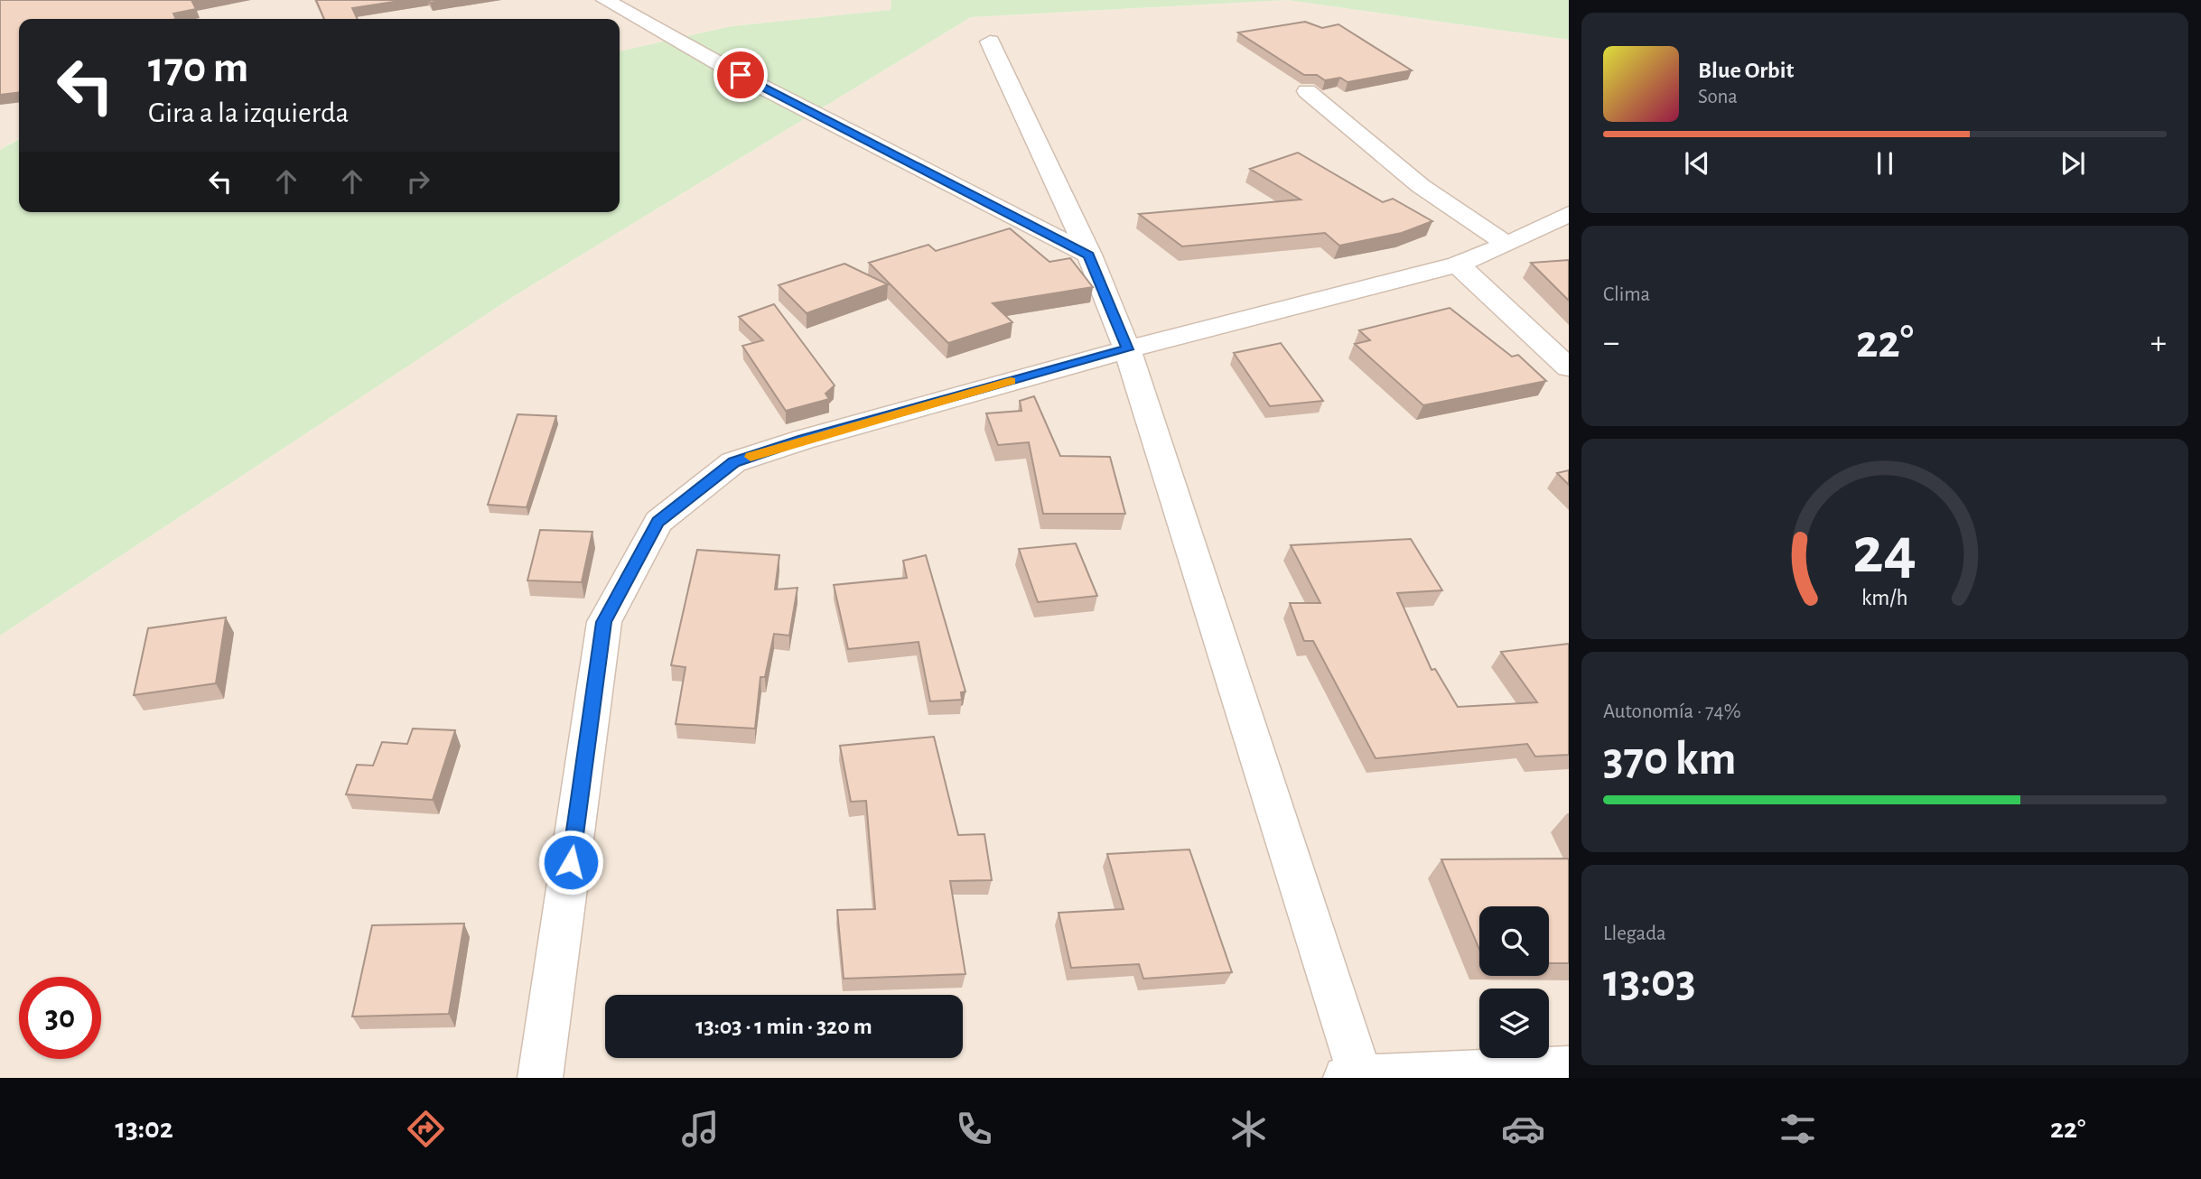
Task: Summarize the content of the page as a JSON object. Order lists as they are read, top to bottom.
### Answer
{
  "page": {
    "turn": ["170 m", "Gira a la izquierda"],
    "song": ["Blue Orbit", "Sona"],
    "tile": [
      "Clima",
      ["Autonomía · 74%", "370 km"],
      ["Llegada", "13:03"]
    ],
    "heat": ["−", "22°", "+"],
    "limit": "30",
    "trip": "13:03 · 1 min · 320 m",
    "tabs": ["13:02", "22°"],
    "gauge": ["24", "km/h"]
  }
}
